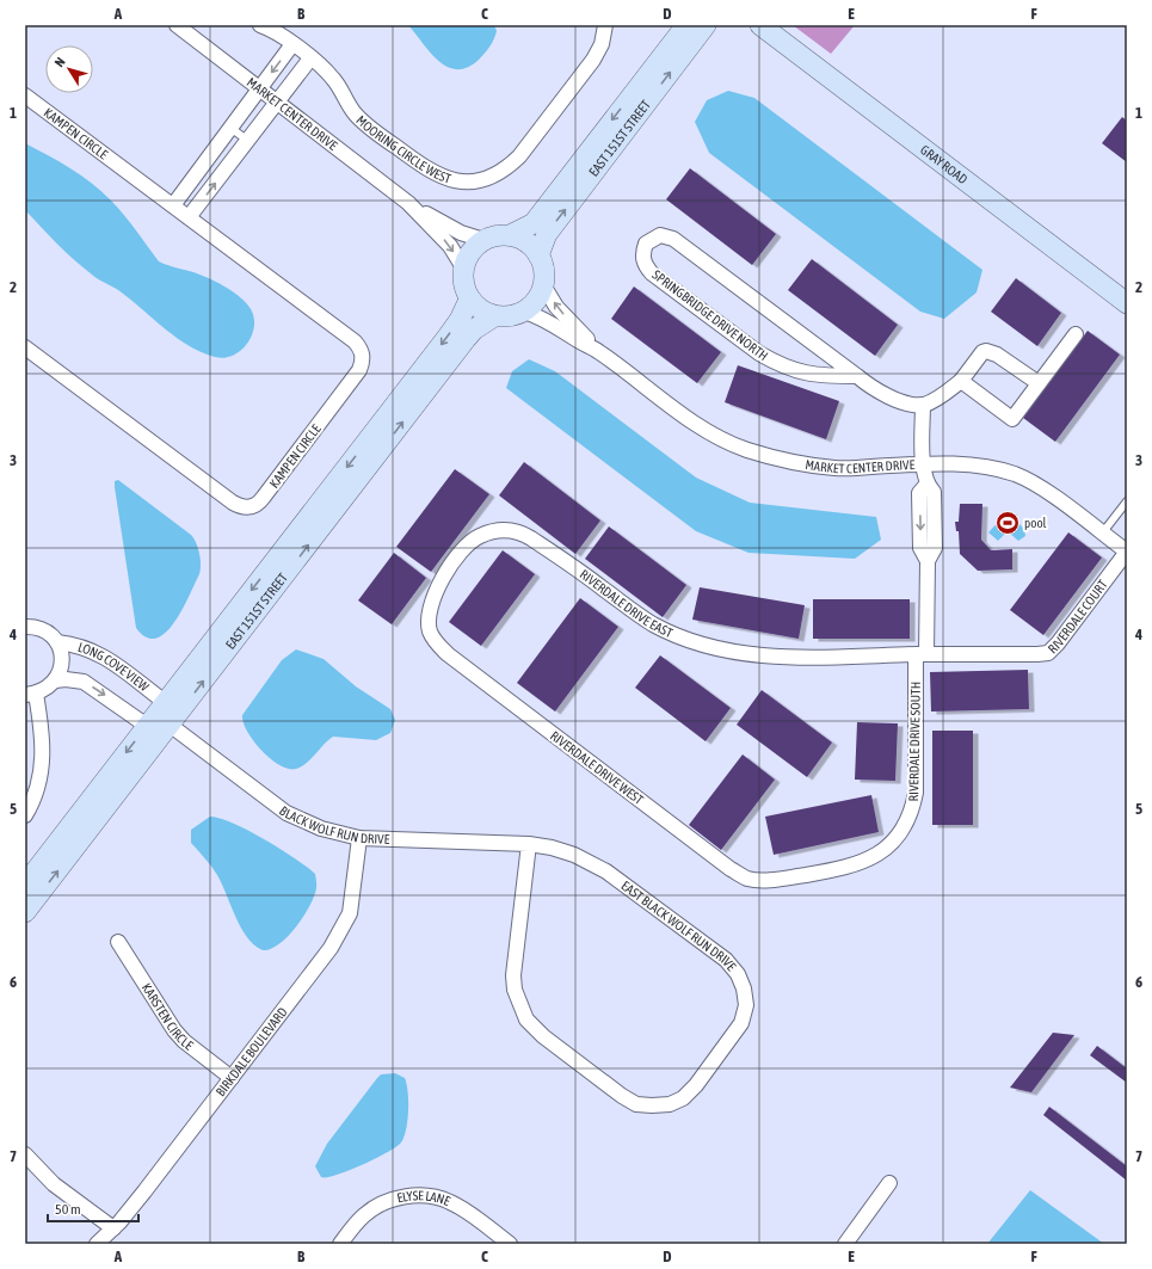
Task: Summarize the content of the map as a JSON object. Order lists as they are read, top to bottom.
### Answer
{
  "streets": {
    "street": [
      "MARKET CENTER DRIVE",
      "KAMPEN CIRCLE",
      "EAST 151ST STREET",
      "MOORING CIRCLE WEST",
      "GRAY ROAD",
      "SPRINGBRIDGE DRIVE NORTH",
      "RIVERDALE DRIVE EAST",
      "RIVERDALE COURT",
      "LONG COVE VIEW",
      "RIVERDALE DRIVE SOUTH",
      "RIVERDALE DRIVE WEST",
      "BLACK WOLF RUN DRIVE",
      "EAST BLACK WOLF RUN DRIVE",
      "KARSTEN CIRCLE",
      "BIRKDALE BOULEVARD",
      "ELYSE LANE"
    ]
  },
  "crossings": [
    ["MARKET CENTER DRIVE", "EAST 151ST STREET"],
    ["MARKET CENTER DRIVE", "RIVERDALE COURT"],
    ["MARKET CENTER DRIVE", "RIVERDALE DRIVE SOUTH"],
    ["EAST 151ST STREET", "LONG COVE VIEW"],
    ["EAST 151ST STREET", "BLACK WOLF RUN DRIVE"],
    ["SPRINGBRIDGE DRIVE NORTH", "RIVERDALE DRIVE SOUTH"],
    ["RIVERDALE DRIVE EAST", "RIVERDALE COURT"],
    ["RIVERDALE DRIVE EAST", "RIVERDALE DRIVE SOUTH"],
    ["RIVERDALE DRIVE EAST", "RIVERDALE DRIVE WEST"],
    ["RIVERDALE COURT", "RIVERDALE DRIVE SOUTH"],
    ["LONG COVE VIEW", "BLACK WOLF RUN DRIVE"],
    ["RIVERDALE DRIVE SOUTH", "RIVERDALE DRIVE WEST"],
    ["BLACK WOLF RUN DRIVE", "EAST BLACK WOLF RUN DRIVE"],
    ["BLACK WOLF RUN DRIVE", "BIRKDALE BOULEVARD"],
    ["KARSTEN CIRCLE", "BIRKDALE BOULEVARD"]
  ],
  "places": {
    "sports": ["pool"]
  },
  "scale_bar": "50 m",
  "north": "top left",
  "grid": {
    "columns": [
      "A",
      "B",
      "C",
      "D",
      "E",
      "F"
    ],
    "rows": [
      "1",
      "2",
      "3",
      "4",
      "5",
      "6",
      "7"
    ]
  }
}
